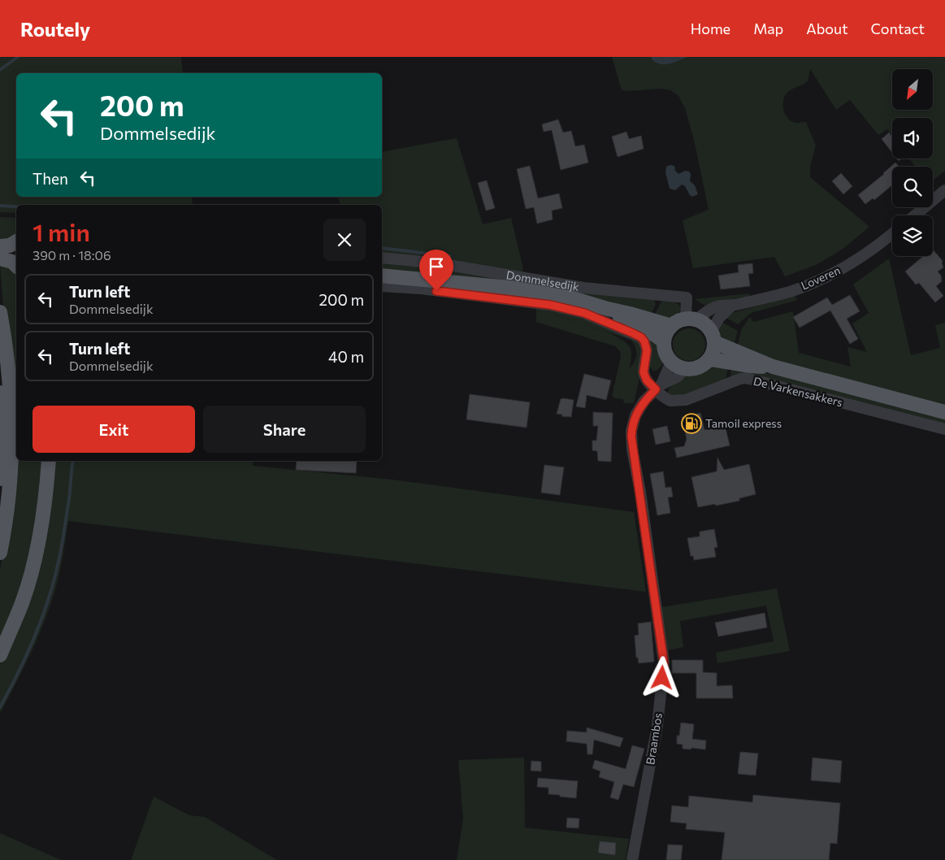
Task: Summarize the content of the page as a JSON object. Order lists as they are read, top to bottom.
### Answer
{
  "streets": {
    "main road": ["Dommelsedijk"],
    "street": ["Loveren", "De Varkensakkers", "Braambos"]
  },
  "crossings": [
    ["Loveren", "Dommelsedijk"],
    ["Loveren", "Braambos"],
    ["Dommelsedijk", "De Varkensakkers"],
    ["Dommelsedijk", "Braambos"],
    ["De Varkensakkers", "Braambos"]
  ],
  "places": {
    "fuel station": ["Tamoil express"]
  },
  "north": "bottom left",
  "page": {
    "header": "Routely",
    "nav": [
      "Home",
      "Map",
      "About",
      "Contact"
    ],
    "turn": ["200 m", "Dommelsedijk"],
    "then": "Then",
    "heading": ["1 min", "390 m · 18:06"],
    "list": [
      {
        "name": "Turn left",
        "note": "Dommelsedijk",
        "value": "200 m"
      },
      {
        "name": "Turn left",
        "note": "Dommelsedijk",
        "value": "40 m"
      }
    ],
    "buttons": ["Exit", "Share"]
  }
}
